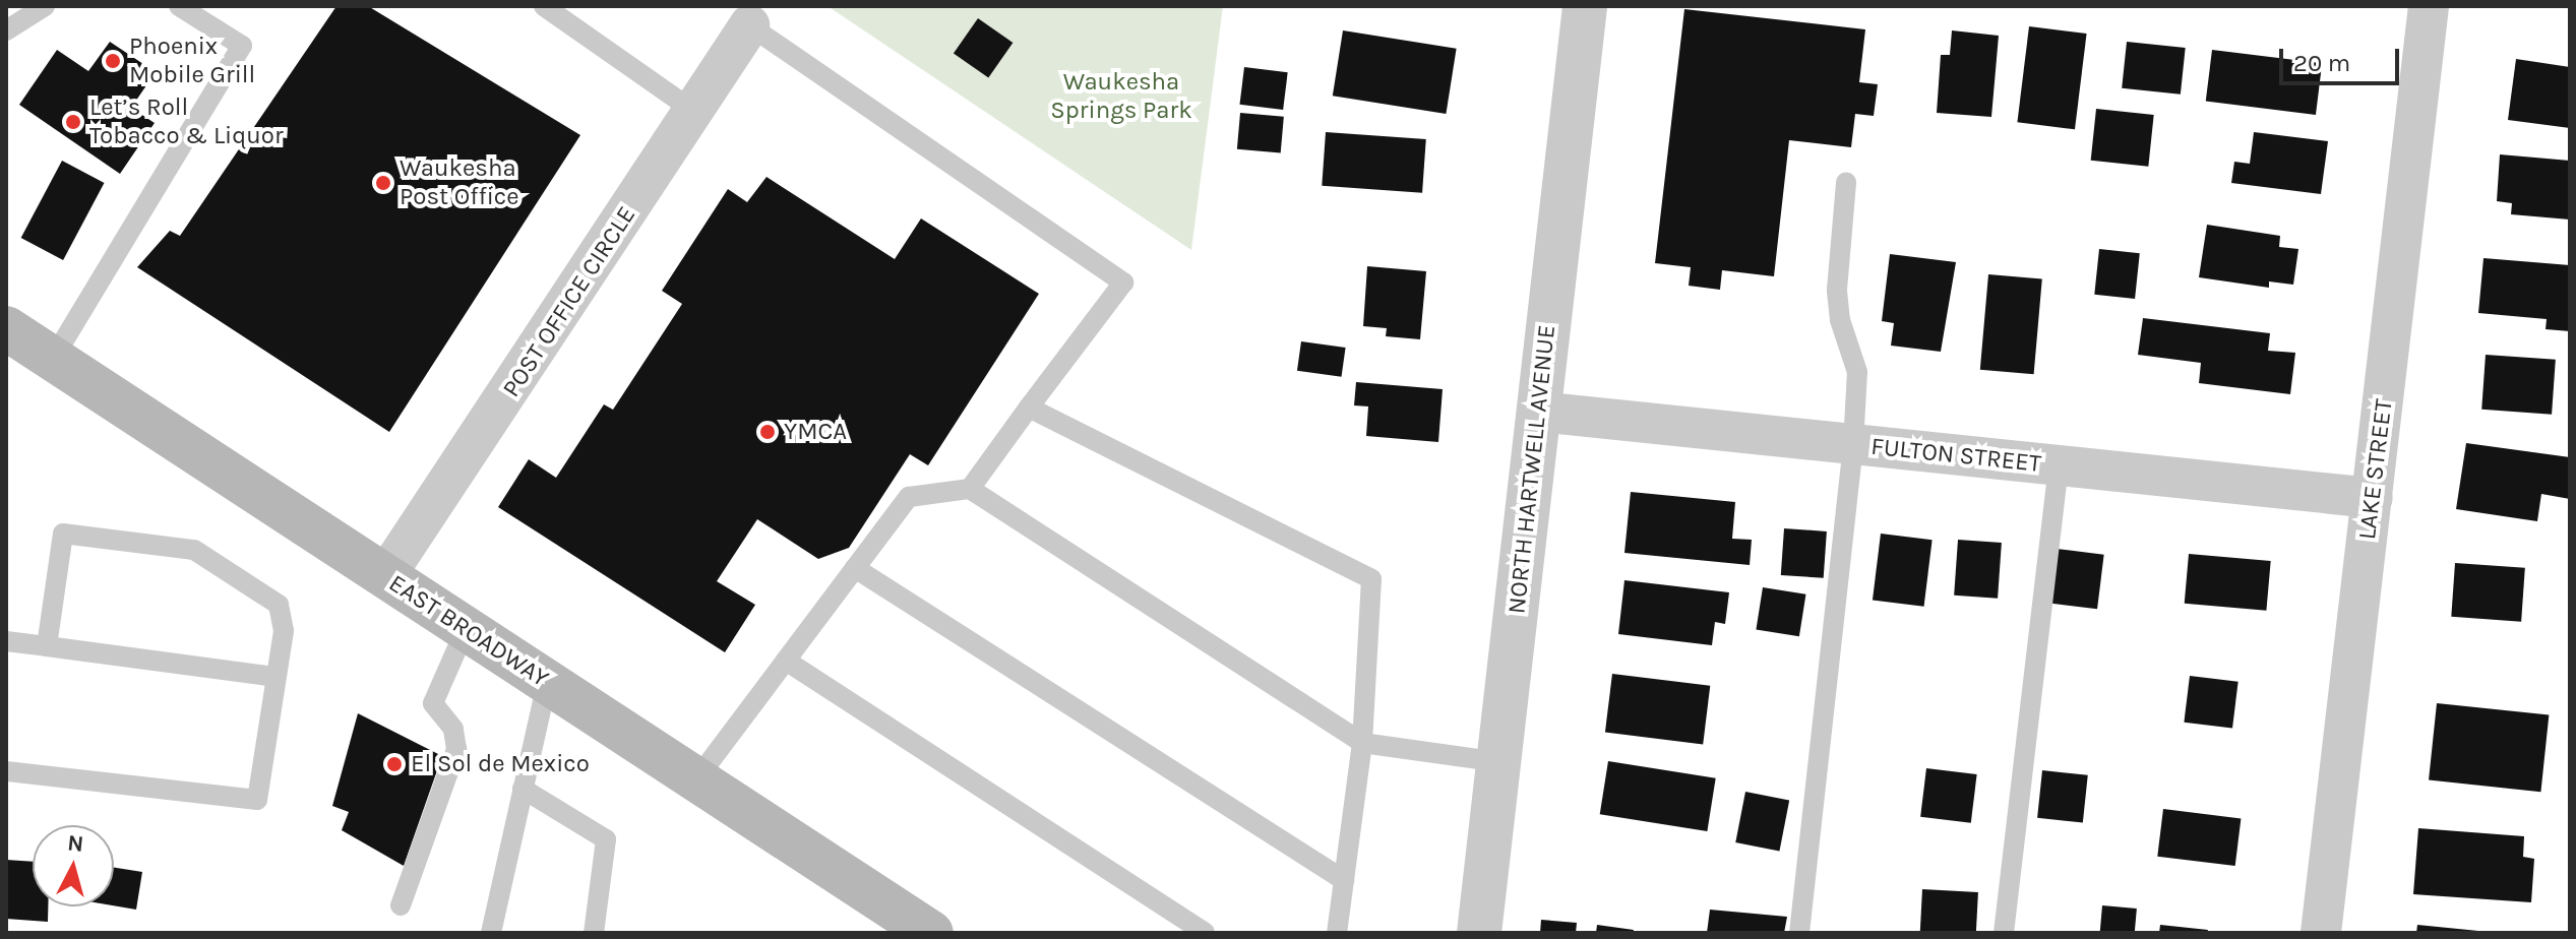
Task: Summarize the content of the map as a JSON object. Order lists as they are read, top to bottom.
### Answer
{
  "streets": {
    "main road": ["EAST BROADWAY"],
    "street": [
      "POST OFFICE CIRCLE",
      "FULTON STREET",
      "NORTH HARTWELL AVENUE",
      "LAKE STREET"
    ]
  },
  "crossings": [
    ["POST OFFICE CIRCLE", "EAST BROADWAY"],
    ["FULTON STREET", "NORTH HARTWELL AVENUE"],
    ["FULTON STREET", "LAKE STREET"]
  ],
  "parks": ["Waukesha Springs Park"],
  "places": [
    "Phoenix Mobile Grill",
    "Let’s Roll Tobacco & Liquor",
    "Waukesha Post Office",
    "YMCA",
    "El Sol de Mexico"
  ],
  "scale_bar": "20 m",
  "north": "top"
}
